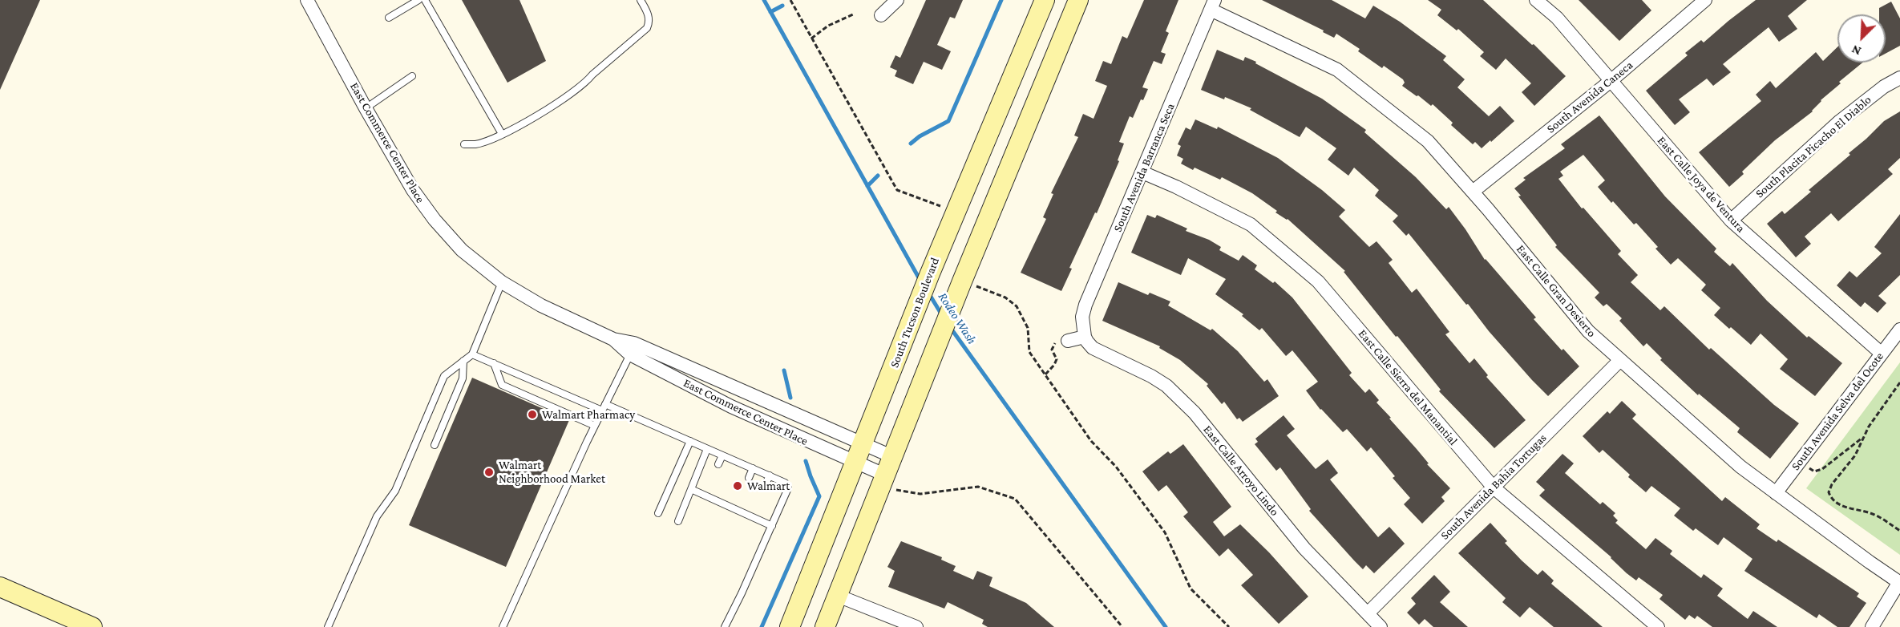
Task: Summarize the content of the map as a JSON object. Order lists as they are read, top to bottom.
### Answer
{
  "streets": {
    "main road": ["South Tucson Boulevard"],
    "street": [
      "South Avenida Caneca",
      "East Commerce Center Place",
      "South Placita Picacho El Diablo",
      "South Avenida Barranca Seca",
      "East Calle Joya de Ventura",
      "East Calle Gran Desierto",
      "East Calle Sierra del Manantial",
      "South Avenida Selva del Ocote",
      "East Calle Arroyo Lindo",
      "South Avenida Bahia Tortugas"
    ]
  },
  "crossings": [
    ["South Avenida Caneca", "East Calle Joya de Ventura"],
    ["South Avenida Caneca", "East Calle Gran Desierto"],
    ["East Commerce Center Place", "South Tucson Boulevard"],
    ["South Placita Picacho El Diablo", "East Calle Joya de Ventura"],
    ["South Avenida Barranca Seca", "East Calle Gran Desierto"],
    ["South Avenida Barranca Seca", "East Calle Sierra del Manantial"],
    ["South Avenida Barranca Seca", "East Calle Arroyo Lindo"],
    ["East Calle Joya de Ventura", "South Avenida Selva del Ocote"],
    ["East Calle Gran Desierto", "South Avenida Selva del Ocote"],
    ["East Calle Gran Desierto", "South Avenida Bahia Tortugas"],
    ["East Calle Sierra del Manantial", "South Avenida Bahia Tortugas"],
    ["East Calle Arroyo Lindo", "South Avenida Bahia Tortugas"]
  ],
  "water": ["Rodeo Wash"],
  "places": ["Walmart Pharmacy", "Walmart Neighborhood Market", "Walmart"],
  "north": "bottom left"
}
